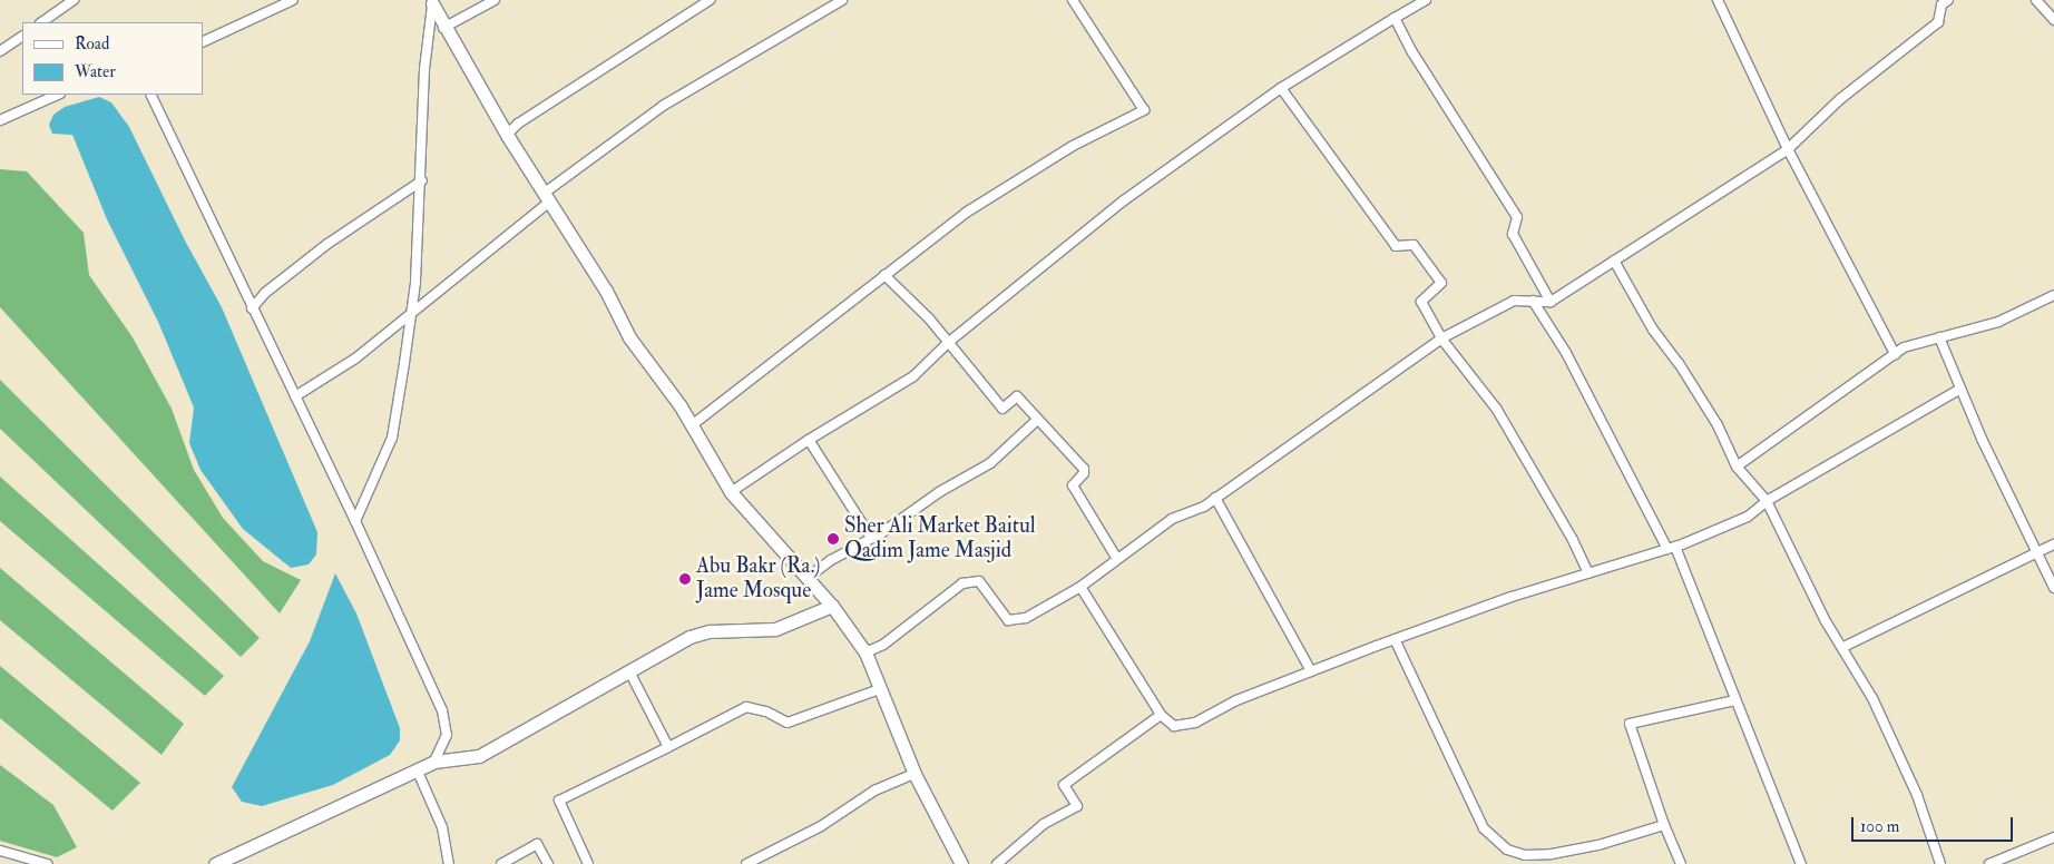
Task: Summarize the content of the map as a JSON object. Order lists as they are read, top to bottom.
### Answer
{
  "places": ["Sher Ali Market Baitul Qadim Jame Masjid", "Abu Bakr (Ra.) Jame Mosque"],
  "legend": ["Road", "Water"],
  "scale_bar": "100 m"
}
